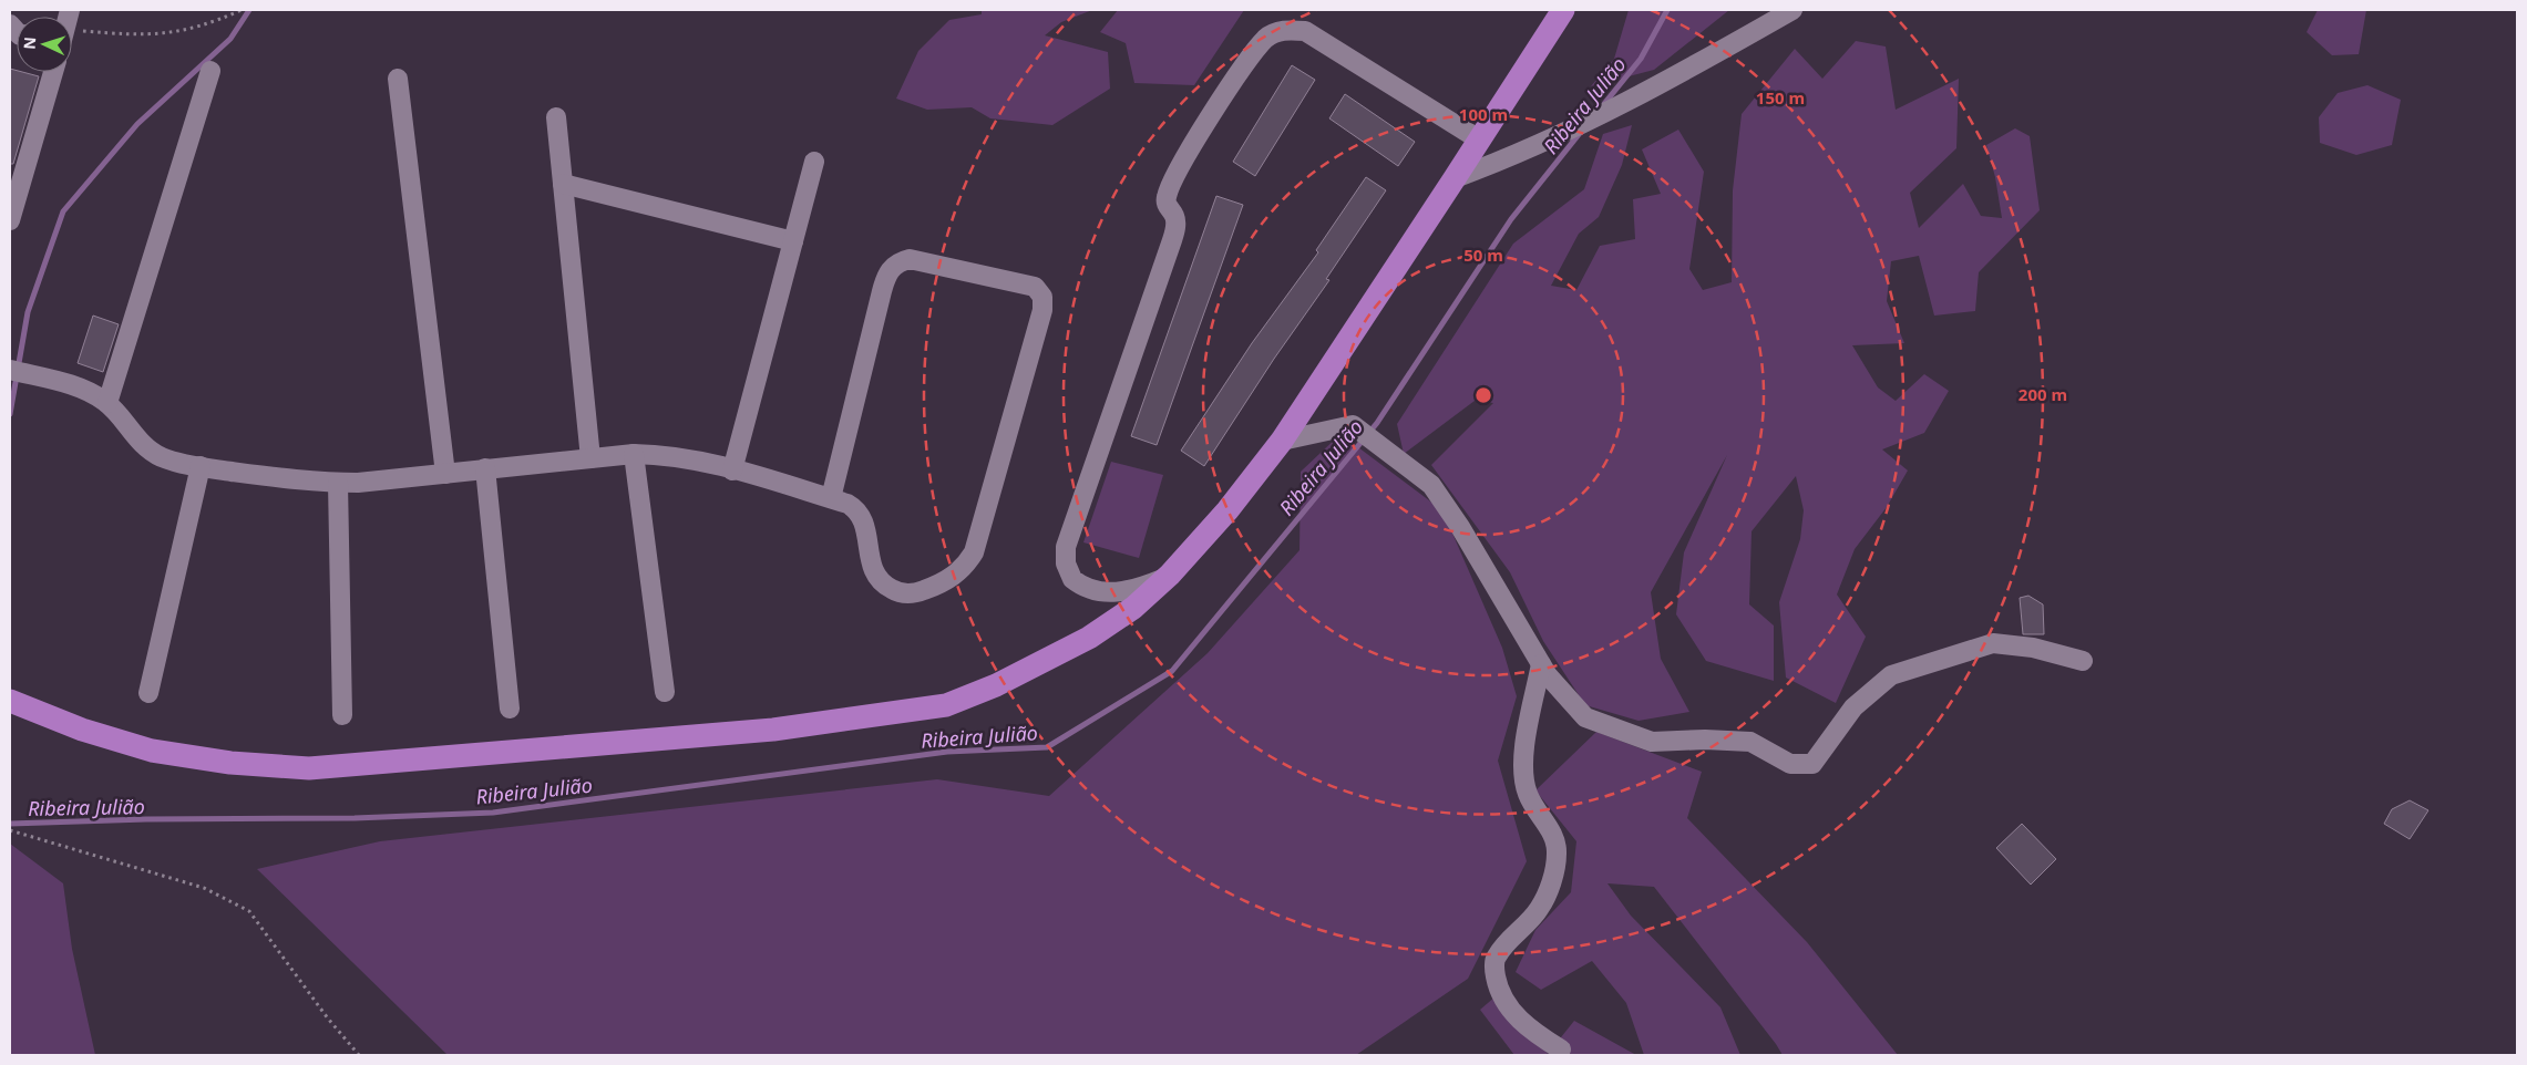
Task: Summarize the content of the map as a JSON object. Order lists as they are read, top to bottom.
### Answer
{
  "water": ["Ribeira Julião"],
  "north": "left",
  "rings": [
    "150 m",
    "100 m",
    "50 m",
    "200 m"
  ]
}
